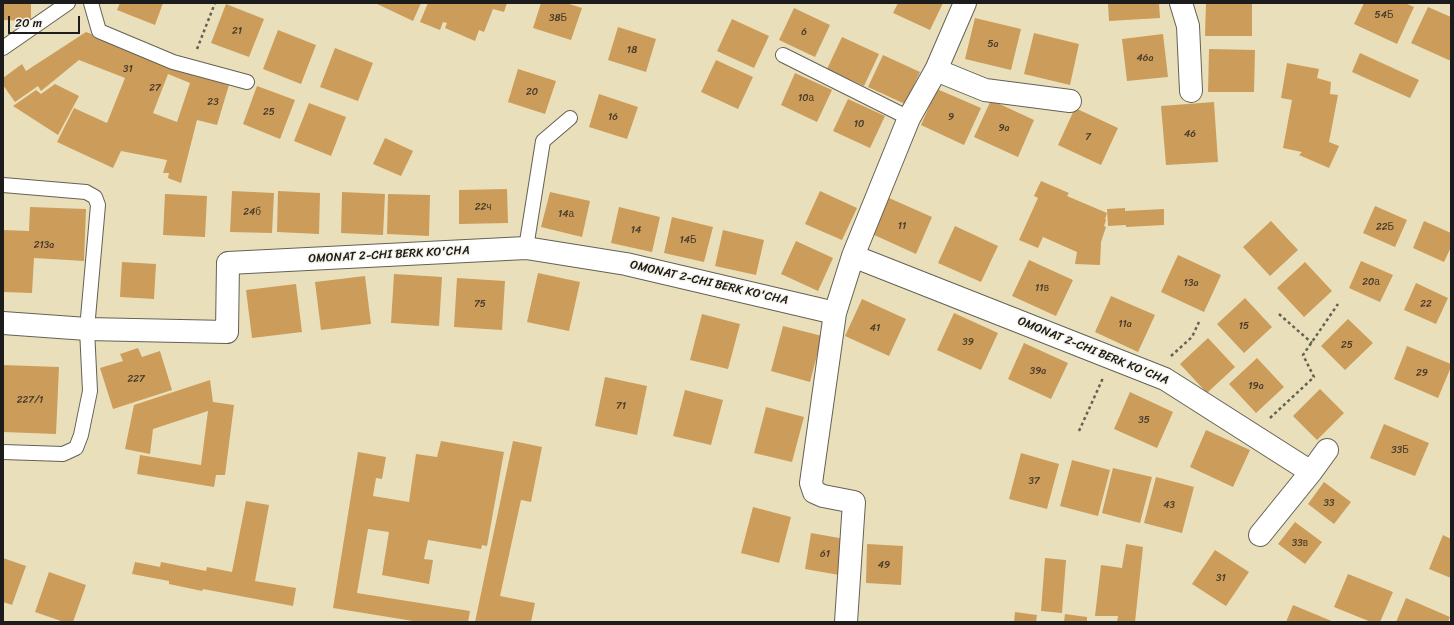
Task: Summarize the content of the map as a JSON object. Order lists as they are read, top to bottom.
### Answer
{
  "streets": {
    "street": ["OMONAT 2-CHI BERK KO'CHA"]
  },
  "house_numbers": [
    "54Б",
    "38Б",
    "21",
    "6",
    "5a",
    "18",
    "46a",
    "31",
    "27",
    "20",
    "10а",
    "23",
    "25",
    "16",
    "9",
    "10",
    "9a",
    "46",
    "7",
    "22ч",
    "24б",
    "14а",
    "11",
    "22Б",
    "14",
    "14Б",
    "213a",
    "20а",
    "13a",
    "11в",
    "75",
    "22",
    "11a",
    "15",
    "41",
    "39",
    "25",
    "39a",
    "29",
    "227",
    "19a",
    "227/1",
    "71",
    "35",
    "33Б",
    "37",
    "33",
    "43",
    "33в",
    "61",
    "49",
    "31"
  ],
  "scale_bar": "20 m"
}
